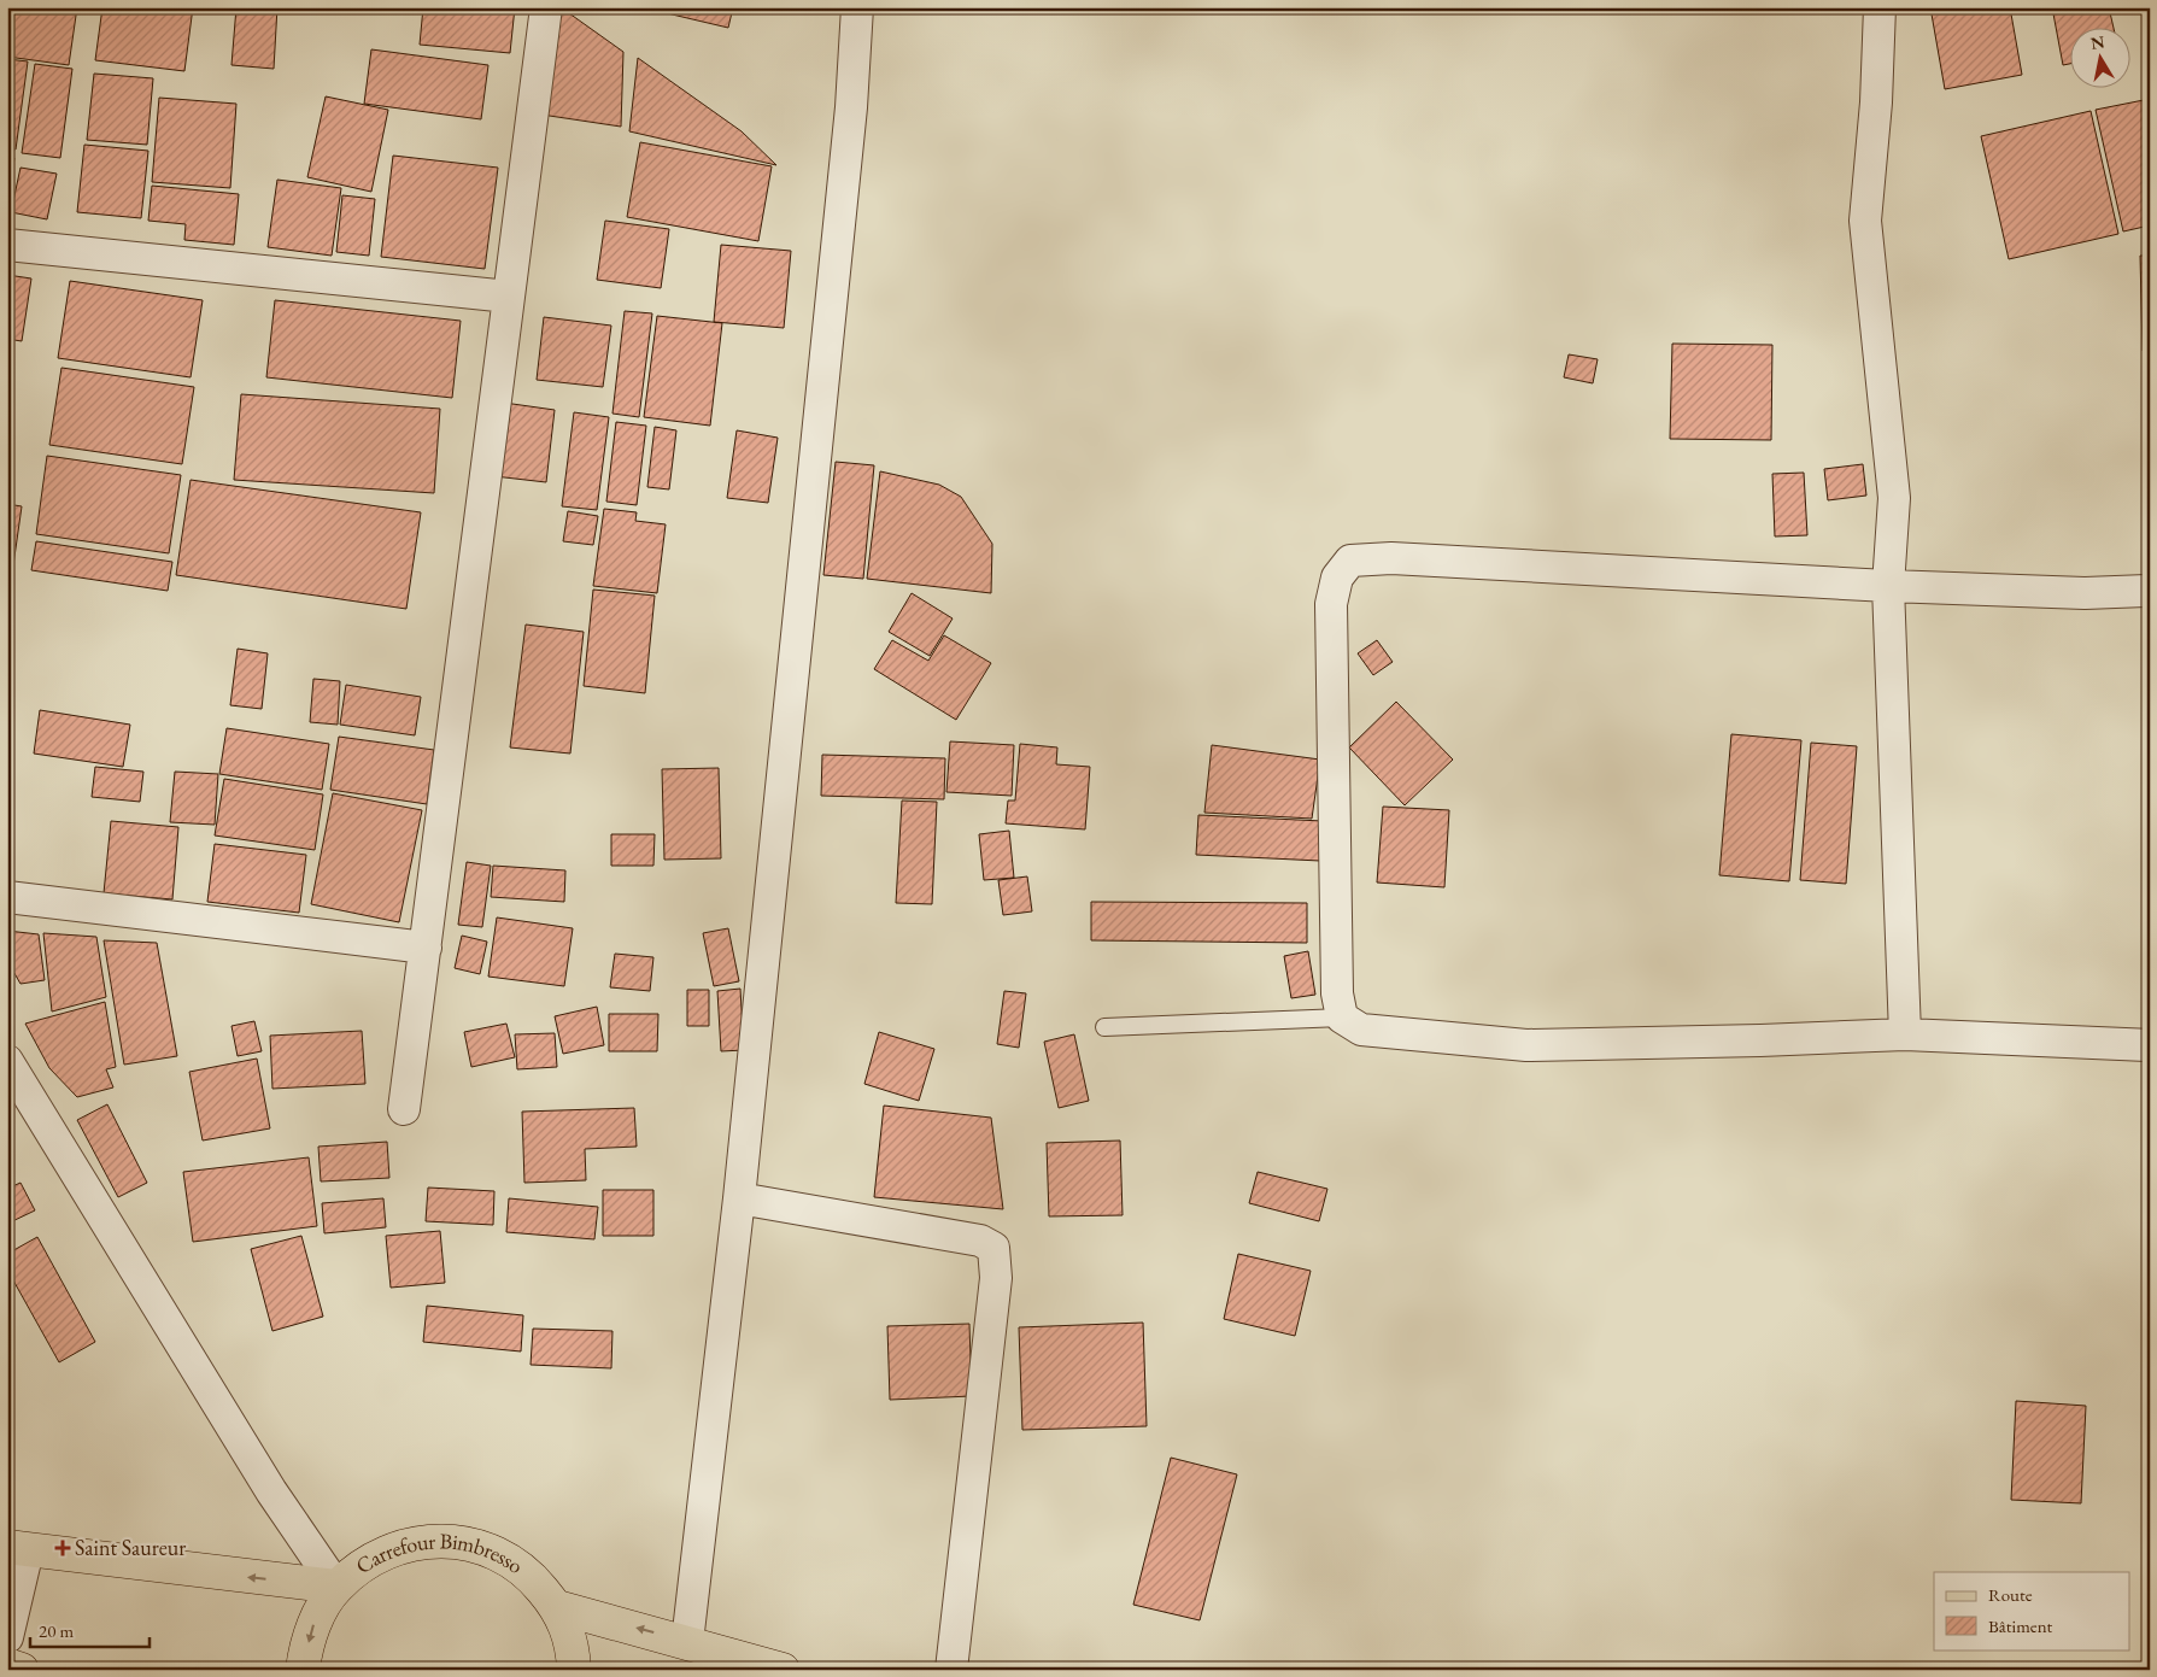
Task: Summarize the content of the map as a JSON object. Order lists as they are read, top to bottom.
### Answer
{
  "streets": {
    "main road": ["Carrefour Bimbresso"]
  },
  "places": {
    "health": ["Saint Saureur"]
  },
  "legend": ["Route", "Bâtiment"],
  "scale_bar": "20 m",
  "north": "top"
}
